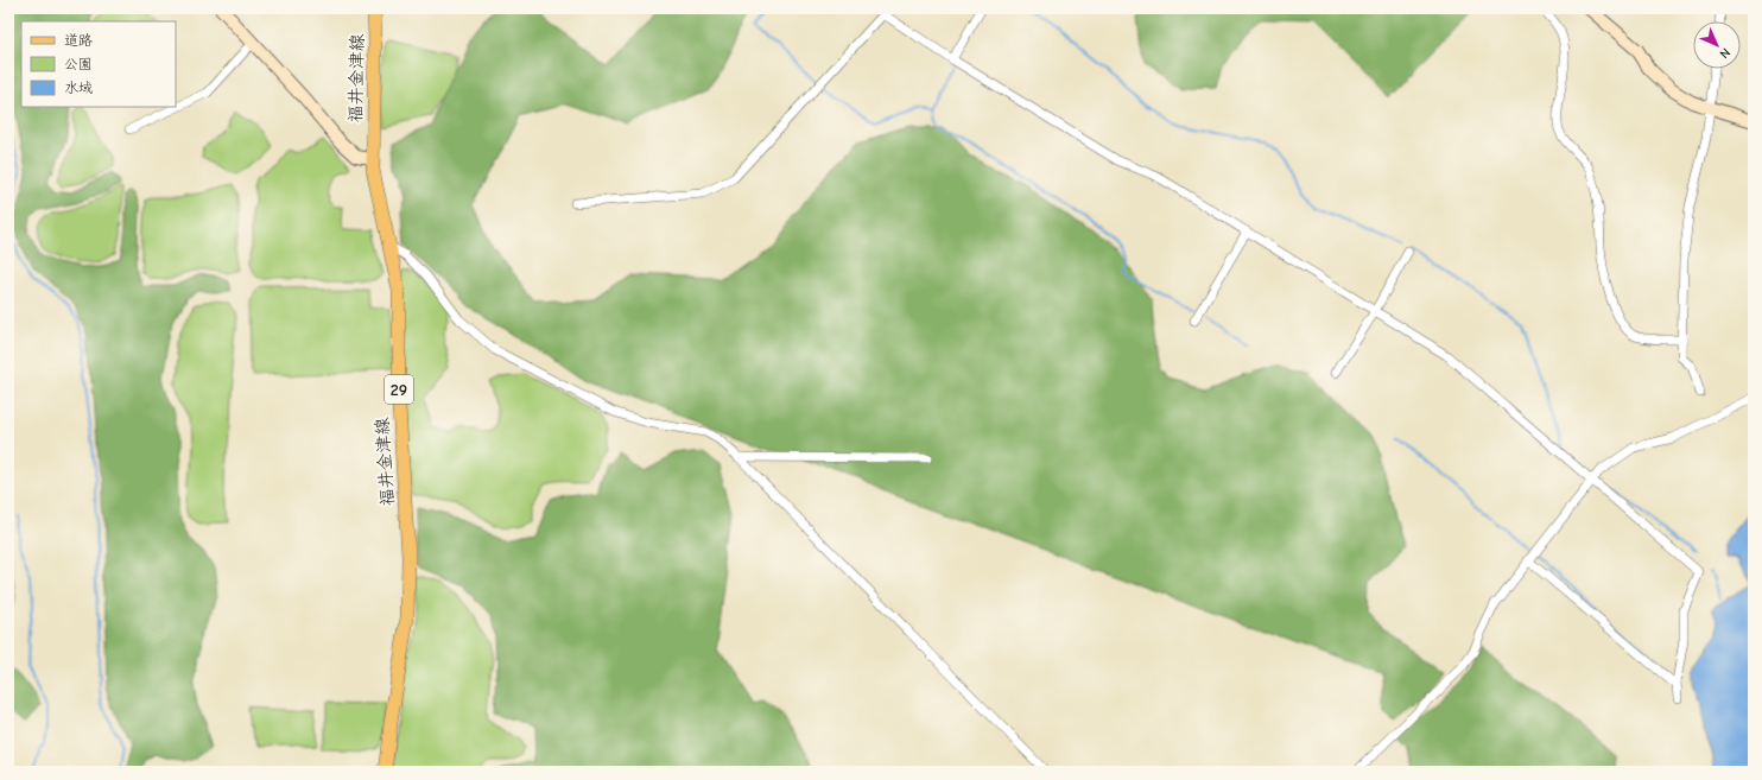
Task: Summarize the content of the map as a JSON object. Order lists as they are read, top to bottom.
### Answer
{
  "streets": {
    "main road": ["福井金津線", "29"]
  },
  "legend": ["道路", "公園", "水域"],
  "north": "bottom right"
}
